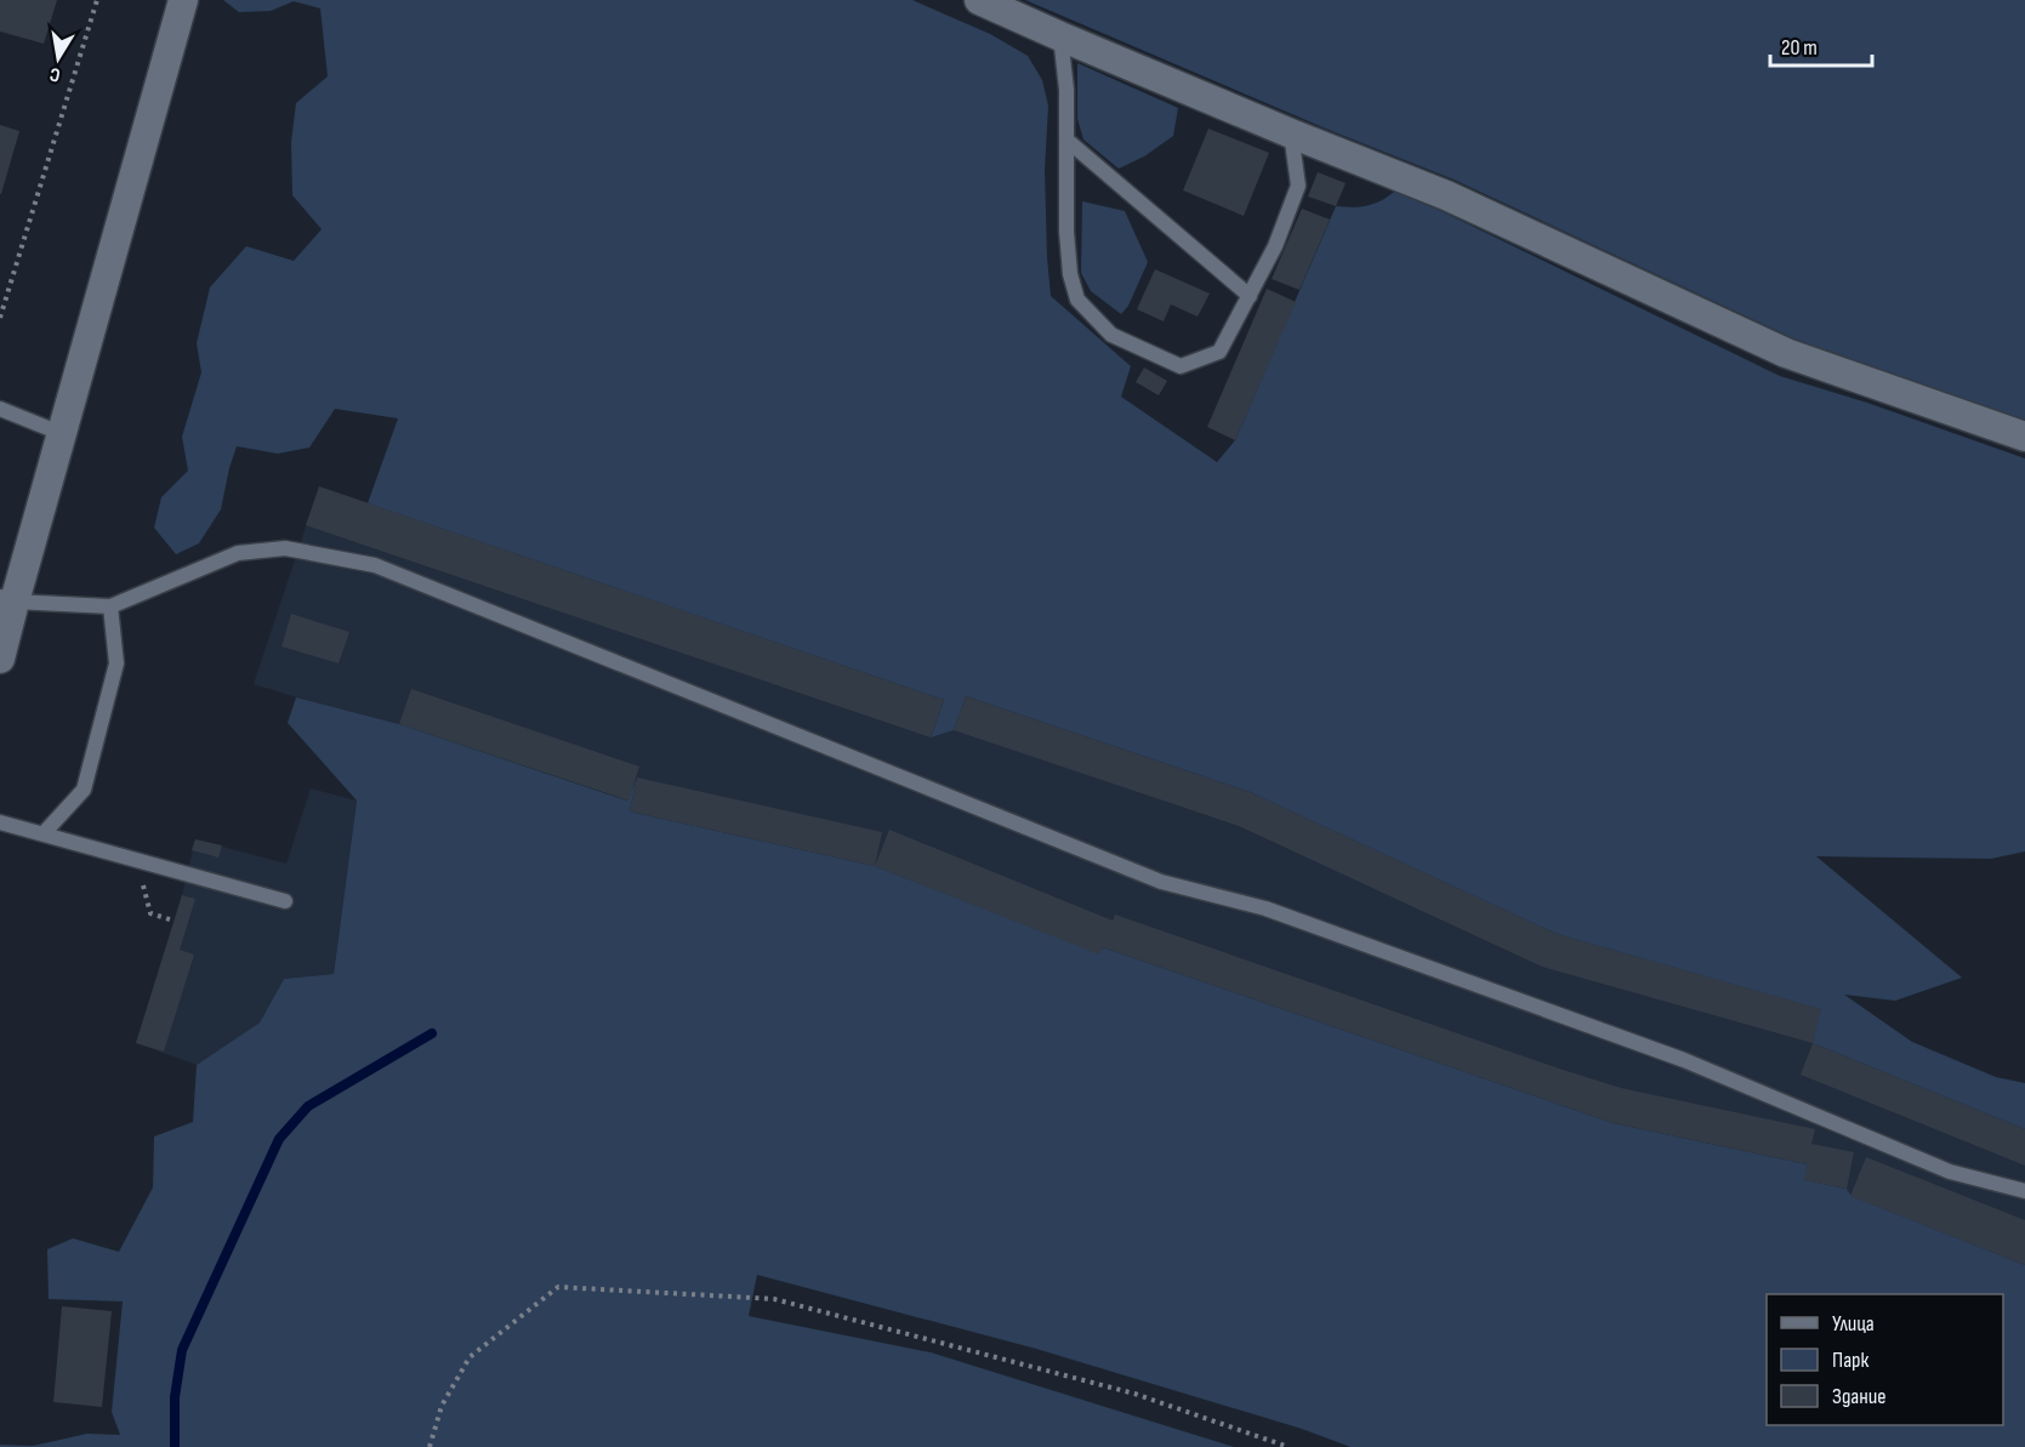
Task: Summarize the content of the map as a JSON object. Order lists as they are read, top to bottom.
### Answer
{
  "legend": ["Улица", "Парк", "Здание"],
  "scale_bar": "20 m",
  "north": "bottom"
}
